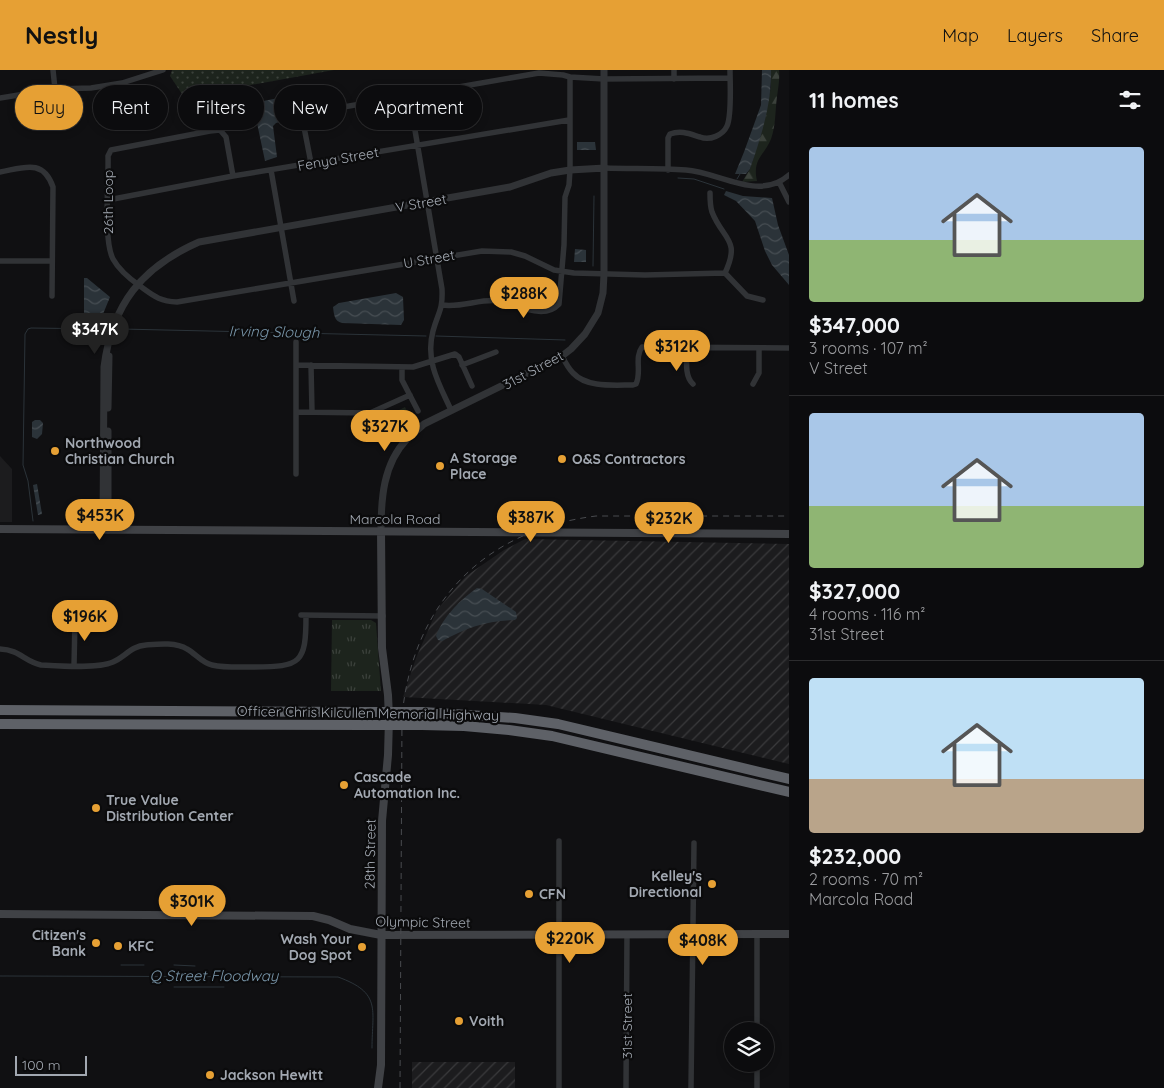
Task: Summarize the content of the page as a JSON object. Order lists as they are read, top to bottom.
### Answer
{
  "streets": {
    "highway": ["Officer Chris Kilcullen Memorial Highway"],
    "main road": ["Marcola Road", "28th Street", "Olympic Street"],
    "street": [
      "Fenya Street",
      "26th Loop",
      "V Street",
      "U Street",
      "31st Street"
    ]
  },
  "crossings": [
    ["Fenya Street", "26th Loop"],
    ["26th Loop", "V Street"],
    ["26th Loop", "U Street"],
    ["V Street", "U Street"],
    ["V Street", "31st Street"],
    ["V Street", "Marcola Road"],
    ["U Street", "31st Street"],
    ["31st Street", "Marcola Road"],
    ["31st Street", "28th Street"],
    ["31st Street", "Olympic Street"],
    ["Marcola Road", "28th Street"],
    ["28th Street", "Olympic Street"]
  ],
  "water": ["Irving Slough", "Q Street Floodway"],
  "places": [
    "Northwood Christian Church",
    "O&S Contractors",
    "A Storage Place",
    "Cascade Automation Inc.",
    "True Value Distribution Center",
    "Kelley's Directional",
    "CFN",
    "Citizen's Bank",
    "KFC",
    "Wash Your Dog Spot",
    "Voith",
    "Jackson Hewitt"
  ],
  "scale_bar": "100 m",
  "page": {
    "header": "Nestly",
    "nav": ["Map", "Layers", "Share"],
    "heading": "11 homes",
    "chip": [
      "Buy",
      "Rent",
      "Filters",
      "New",
      "Apartment"
    ],
    "list": [
      {
        "name": "$347,000",
        "note": "3 rooms · 107 m² · V Street"
      },
      {
        "name": "$327,000",
        "note": "4 rooms · 116 m² · 31st Street"
      },
      {
        "name": "$232,000",
        "note": "2 rooms · 70 m² · Marcola Road"
      }
    ],
    "price": [
      "$288K",
      "$347K",
      "$312K",
      "$327K",
      "$453K",
      "$387K",
      "$232K",
      "$196K",
      "$301K",
      "$220K",
      "$408K"
    ],
    "scale": "100 m"
  }
}
